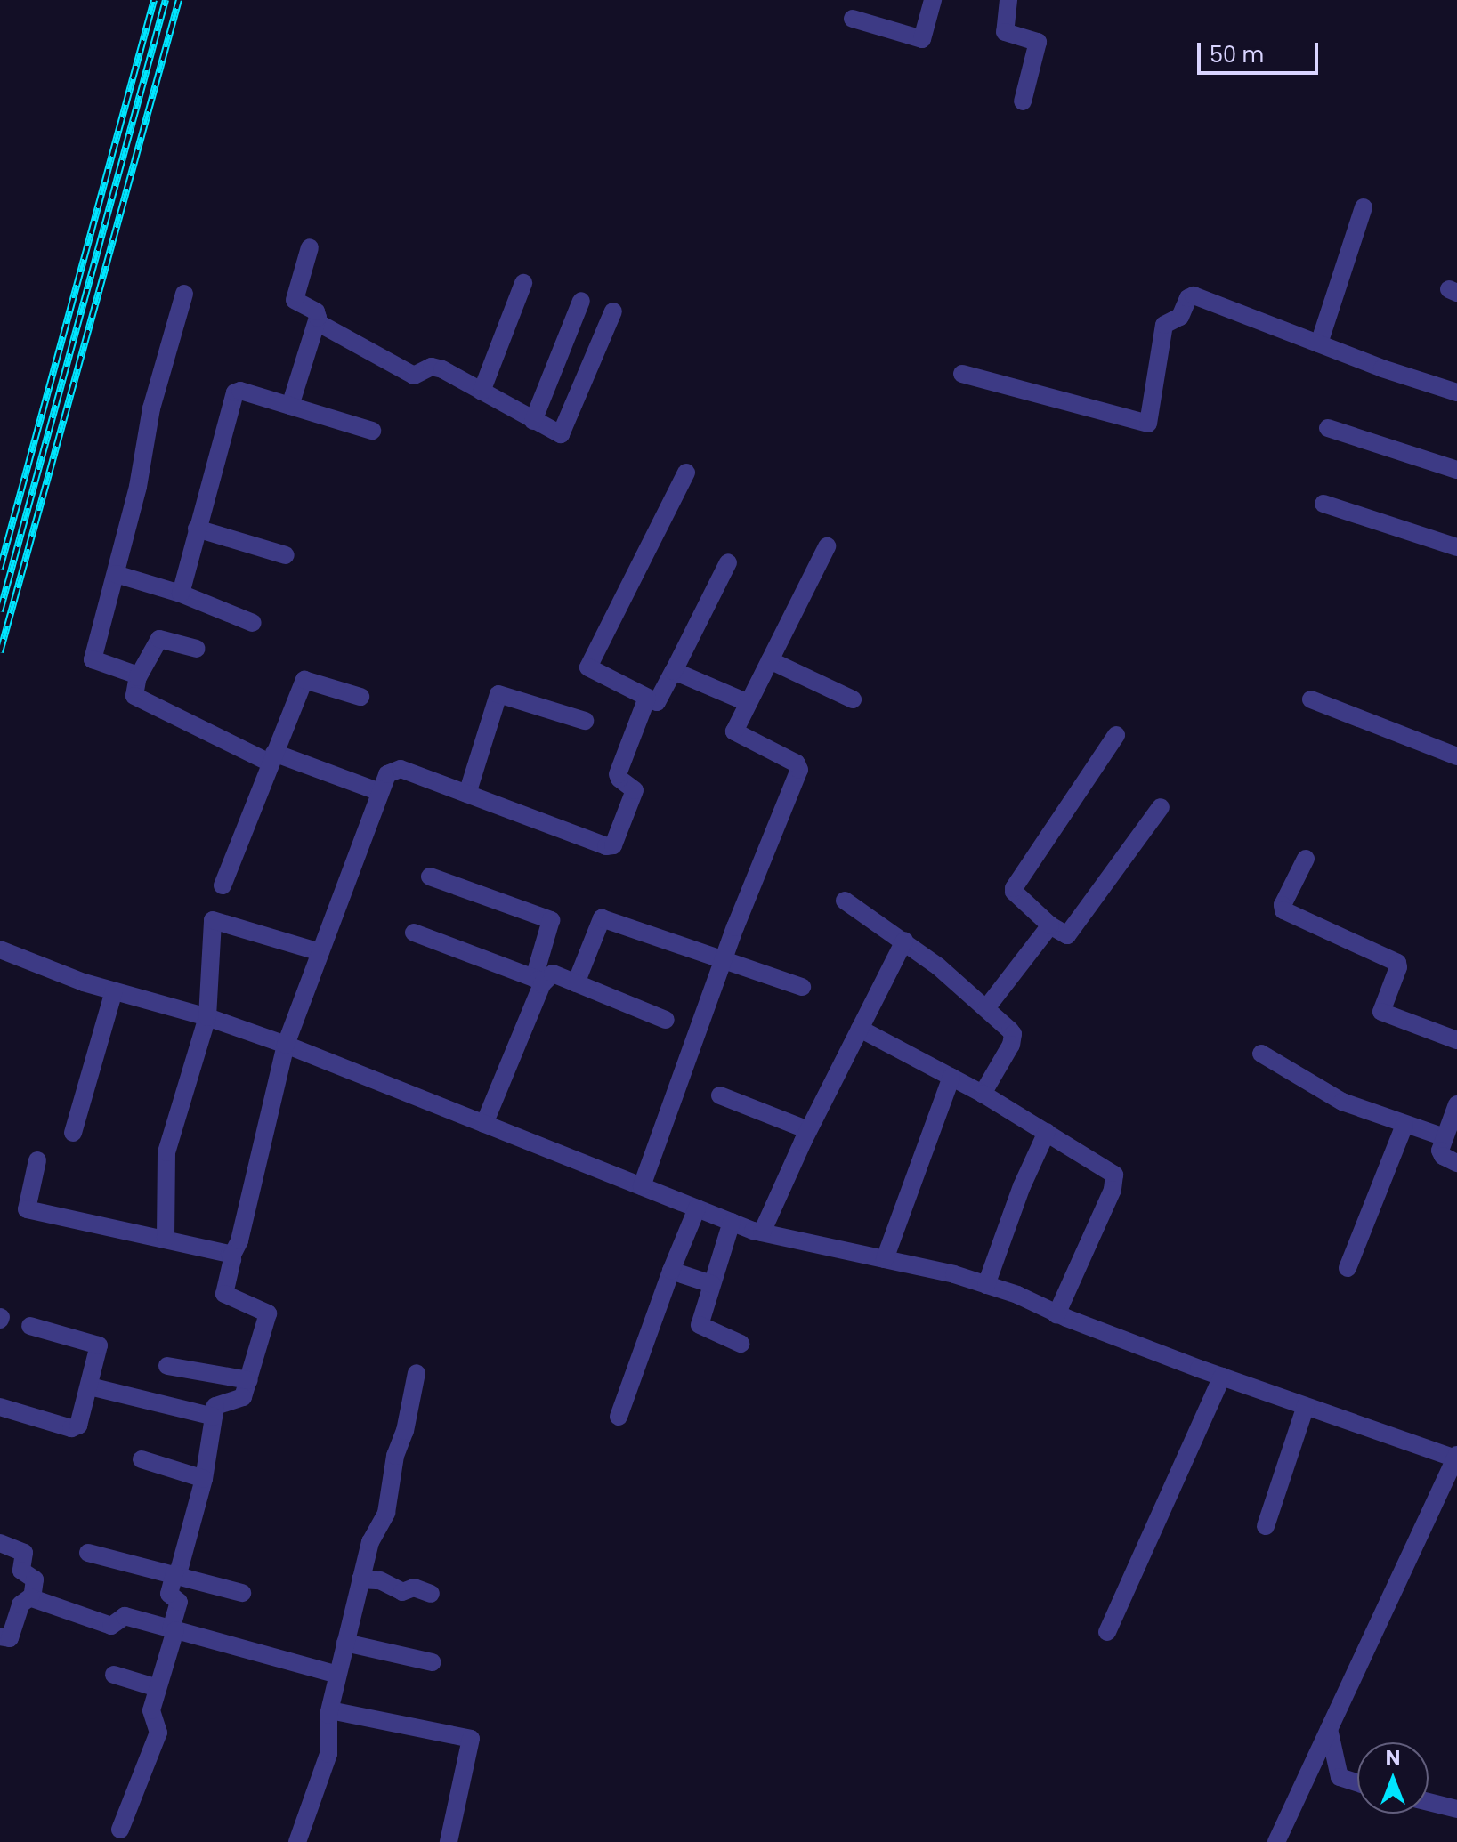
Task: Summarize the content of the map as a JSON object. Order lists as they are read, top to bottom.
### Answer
{
  "scale_bar": "50 m",
  "north": "top"
}
